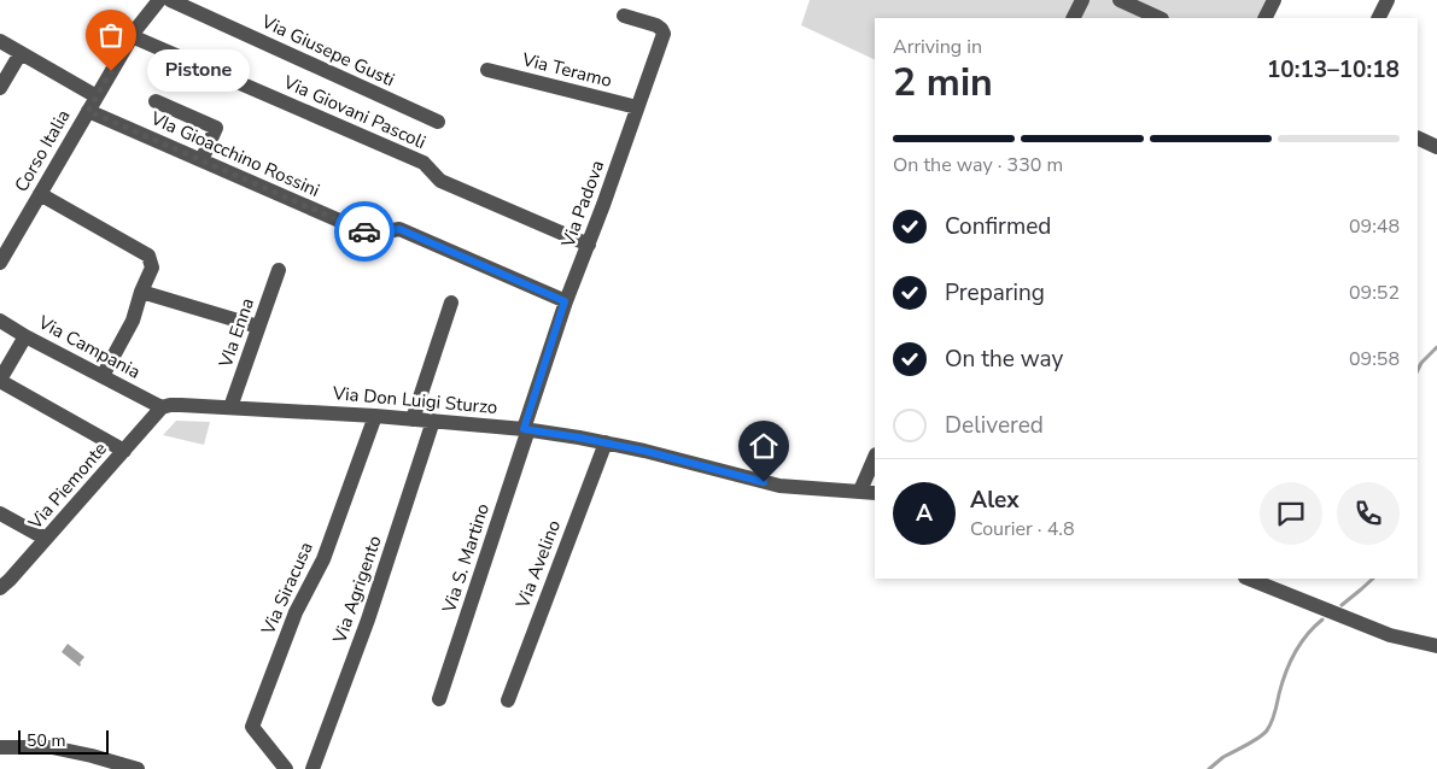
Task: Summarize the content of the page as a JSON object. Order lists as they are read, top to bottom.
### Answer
{
  "streets": {
    "street": [
      "Via Giusepe Gusti",
      "Via Teramo",
      "Via Giovani Pascoli",
      "Corso Italia",
      "VIa Gioacchino Rossini",
      "Via Padova",
      "VIa Enna",
      "Via Campania",
      "Via Don Luigi Sturzo",
      "Via Piemonte",
      "Via S. Martino",
      "Via Avelino",
      "Via Siracusa",
      "Via Agrigento"
    ]
  },
  "crossings": [
    ["Via Teramo", "Via Padova"],
    ["Via Giovani Pascoli", "Corso Italia"],
    ["Via Giovani Pascoli", "Via Padova"],
    ["Corso Italia", "VIa Gioacchino Rossini"],
    ["VIa Gioacchino Rossini", "Via Padova"],
    ["Via Padova", "Via Don Luigi Sturzo"],
    ["Via Padova", "Via S. Martino"],
    ["VIa Enna", "Via Don Luigi Sturzo"],
    ["Via Campania", "Via Don Luigi Sturzo"],
    ["Via Campania", "Via Piemonte"],
    ["Via Don Luigi Sturzo", "Via Piemonte"],
    ["Via Don Luigi Sturzo", "Via S. Martino"],
    ["Via Don Luigi Sturzo", "Via Avelino"],
    ["Via Don Luigi Sturzo", "Via Siracusa"],
    ["Via Don Luigi Sturzo", "Via Agrigento"]
  ],
  "places": ["Pistone"],
  "scale_bar": "50 m",
  "page": {
    "heading": ["2 min", "Arriving in", "10:13–10:18"],
    "panel": ["Alex", "Courier · 4.8"],
    "bubble": "Pistone",
    "bar": "On the way · 330 m",
    "list": [
      ["Confirmed", "09:48"],
      ["Preparing", "09:52"],
      ["On the way", "09:58"],
      "Delivered"
    ],
    "round": "A",
    "scale": "50 m"
  }
}
